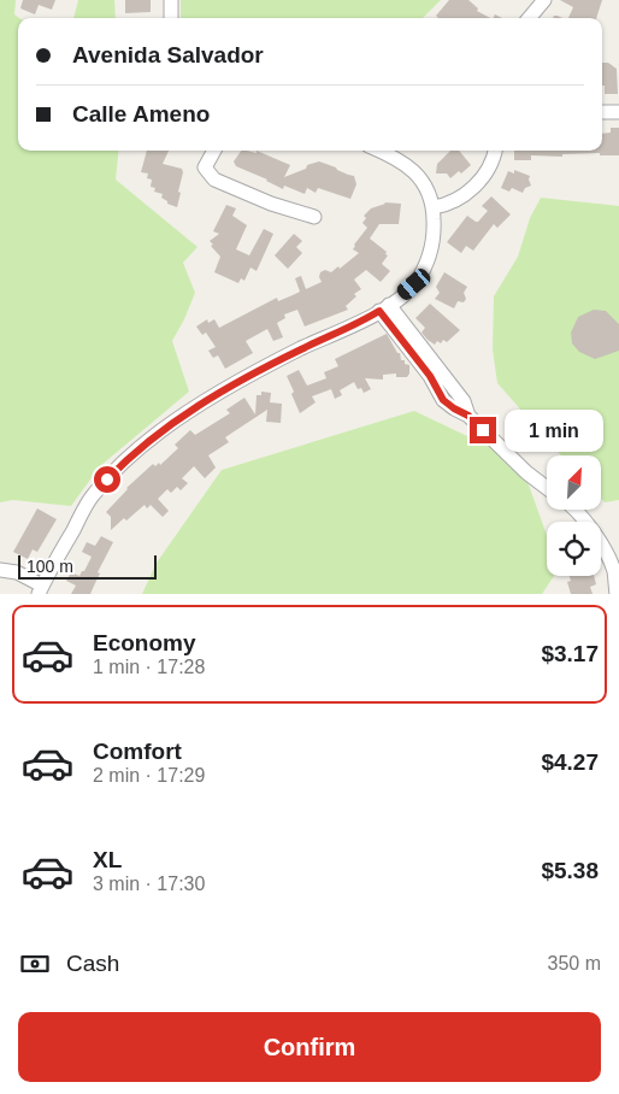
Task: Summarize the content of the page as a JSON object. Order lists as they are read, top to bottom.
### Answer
{
  "scale_bar": "100 m",
  "north": "top right",
  "page": {
    "banner": ["Avenida Salvador", "Calle Ameno"],
    "bubble": "1 min",
    "scale": "100 m",
    "list": [
      {
        "name": "Economy",
        "note": "1 min · 17:28",
        "value": "$3.17"
      },
      {
        "name": "Comfort",
        "note": "2 min · 17:29",
        "value": "$4.27"
      },
      {
        "name": "XL",
        "note": "3 min · 17:30",
        "value": "$5.38"
      }
    ],
    "pay": ["Cash", "350 m"],
    "buttons": "Confirm"
  }
}
